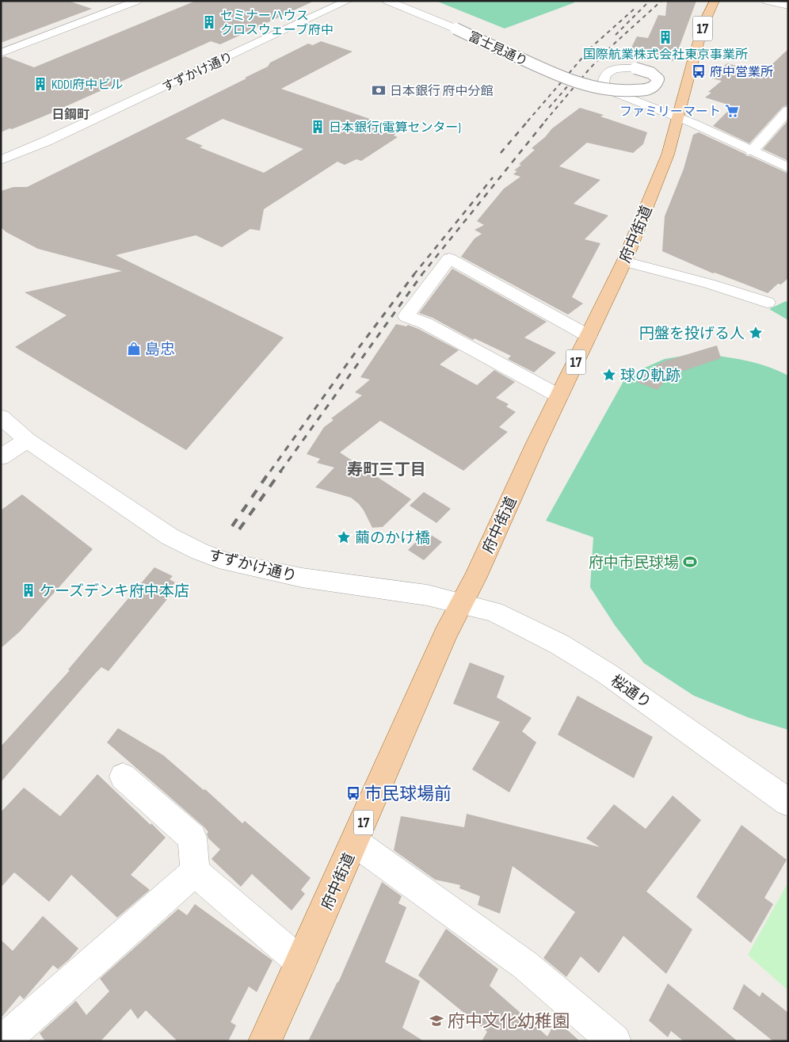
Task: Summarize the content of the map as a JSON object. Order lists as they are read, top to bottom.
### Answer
{
  "streets": {
    "main road": ["17", "府中街道"],
    "street": ["富士見通り", "すずかけ通り", "桜通り"]
  },
  "crossings": [
    ["富士見通り", "府中街道"],
    ["すずかけ通り", "府中街道"],
    ["すずかけ通り", "桜通り"],
    ["府中街道", "桜通り"]
  ],
  "districts": ["日鋼町", "寿町三丁目"],
  "places": {
    "building": [
      "セミナーハウス クロスウェーブ府中",
      "国際航業株式会社東京事業所",
      "KDDI府中ビル",
      "日本銀行(電算センター)",
      "ケーズデンキ府中本店"
    ],
    "bus stop": ["府中営業所", "市民球場前"],
    "bank": ["日本銀行 府中分館"],
    "supermarket": ["ファミリーマート"],
    "place": ["円盤を投げる人", "球の軌跡", "繭のかけ橋"],
    "shop": ["島忠"],
    "sports": ["府中市民球場"],
    "school or university": ["府中文化幼稚園"]
  }
}
